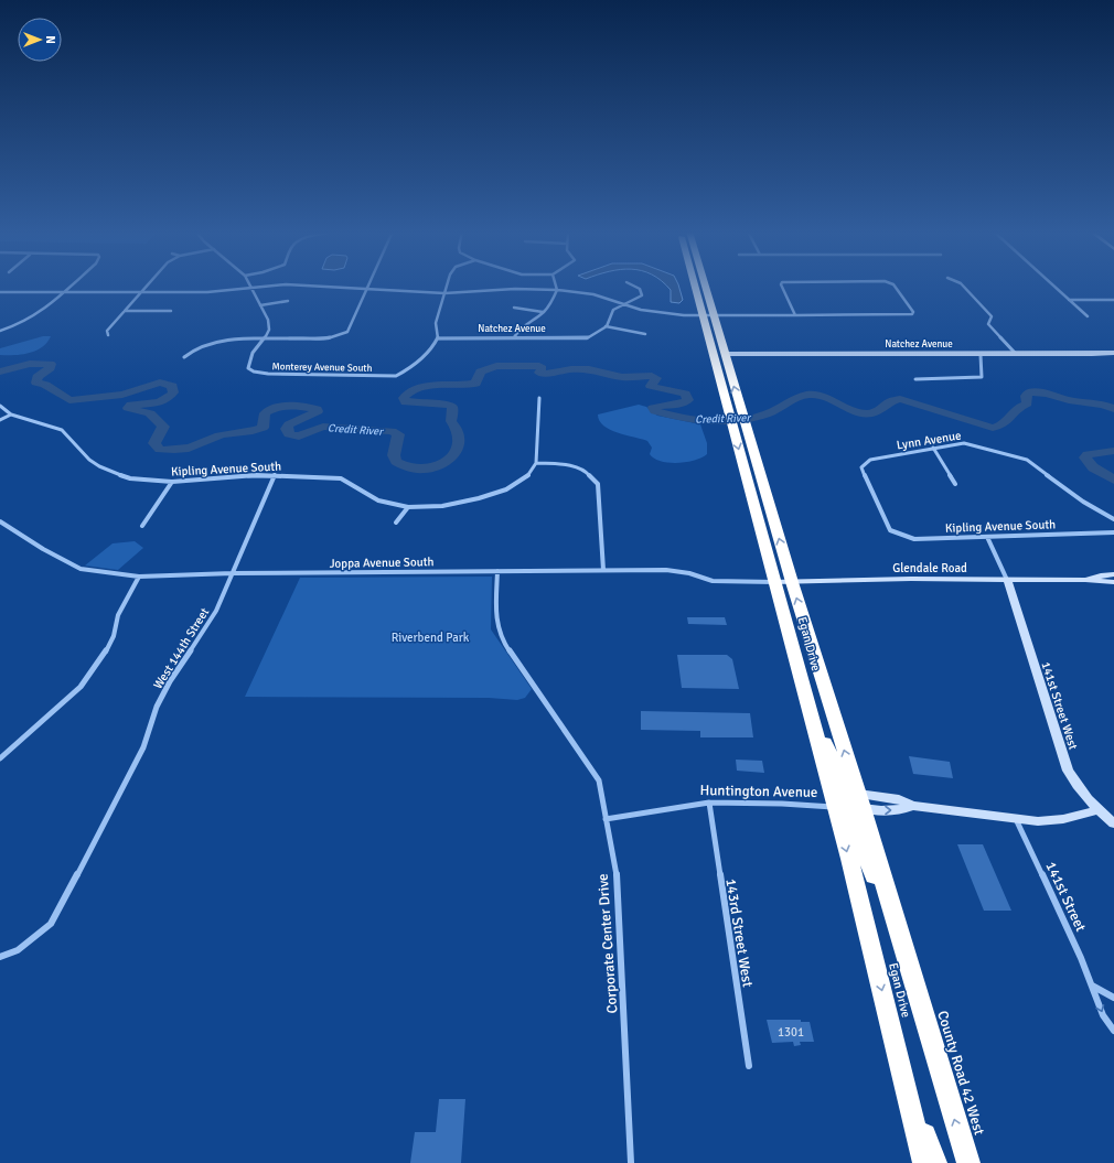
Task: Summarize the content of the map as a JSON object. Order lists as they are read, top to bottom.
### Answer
{
  "streets": {
    "highway": ["Egan Drive", "County Road 42 West"],
    "street": [
      "Natchez Avenue",
      "Monterey Avenue South",
      "Lynn Avenue",
      "Kipling Avenue South",
      "Joppa Avenue South",
      "Glendale Road",
      "West 144th Street",
      "141st Street West",
      "Huntington Avenue",
      "141st Street",
      "143rd Street West",
      "Corporate Center Drive"
    ]
  },
  "crossings": [
    ["Natchez Avenue", "Monterey Avenue South"],
    ["Natchez Avenue", "Egan Drive"],
    ["Lynn Avenue", "Kipling Avenue South"],
    ["Kipling Avenue South", "West 144th Street"],
    ["Joppa Avenue South", "Glendale Road"],
    ["Joppa Avenue South", "Egan Drive"],
    ["Joppa Avenue South", "West 144th Street"],
    ["Joppa Avenue South", "Corporate Center Drive"],
    ["Glendale Road", "Egan Drive"],
    ["Glendale Road", "141st Street West"],
    ["Egan Drive", "Huntington Avenue"],
    ["Egan Drive", "County Road 42 West"],
    ["Huntington Avenue", "143rd Street West"],
    ["Huntington Avenue", "Corporate Center Drive"]
  ],
  "water": ["Credit River"],
  "parks": ["Riverbend Park"],
  "house_numbers": ["1301"],
  "north": "right"
}
